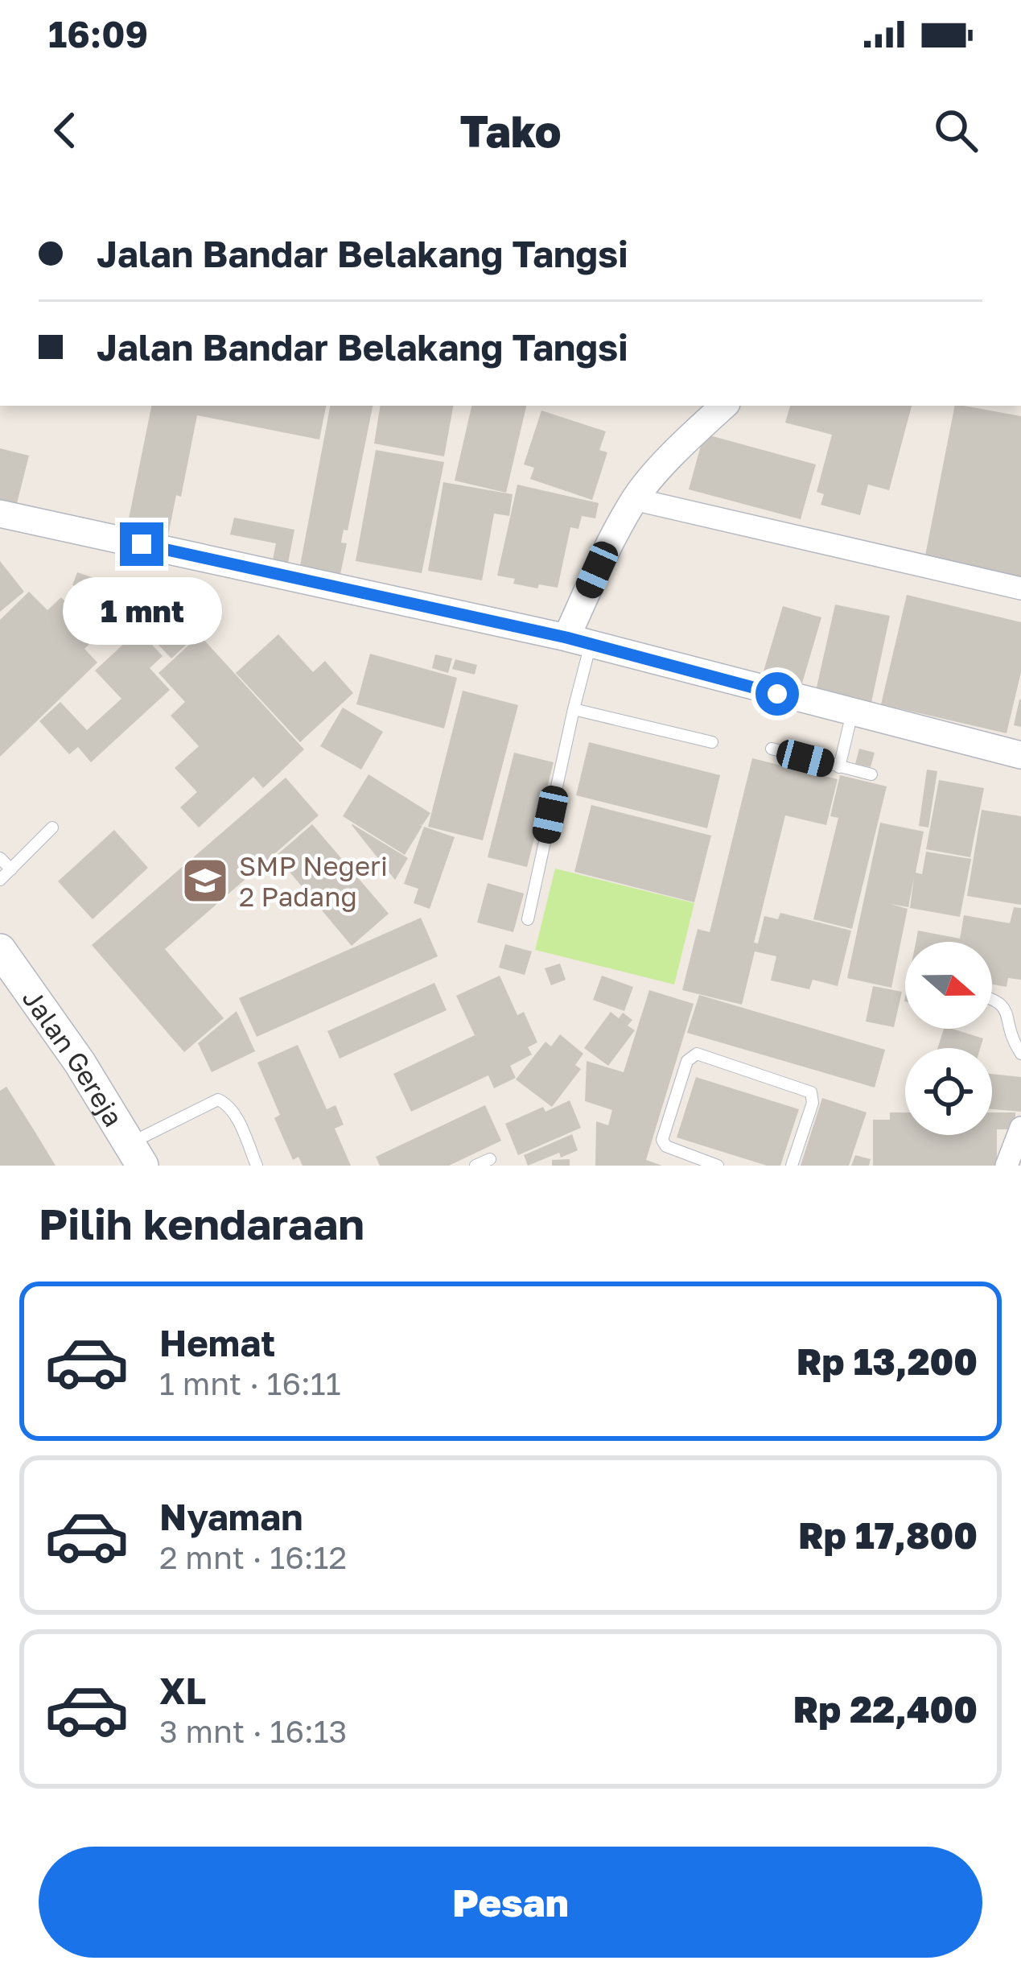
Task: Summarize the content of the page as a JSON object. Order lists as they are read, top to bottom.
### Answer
{
  "streets": {
    "main road": ["Jalan Gereja"]
  },
  "places": {
    "school or university": ["SMP Negeri 2 Padang"]
  },
  "north": "right",
  "page": {
    "status": "16:09",
    "header": "Tako",
    "banner": ["Jalan Bandar Belakang Tangsi", "Jalan Bandar Belakang Tangsi"],
    "bubble": "1 mnt",
    "heading": "Pilih kendaraan",
    "list": [
      {
        "name": "Hemat",
        "note": "1 mnt · 16:11",
        "value": "Rp 13,200"
      },
      {
        "name": "Nyaman",
        "note": "2 mnt · 16:12",
        "value": "Rp 17,800"
      },
      {
        "name": "XL",
        "note": "3 mnt · 16:13",
        "value": "Rp 22,400"
      }
    ],
    "buttons": "Pesan"
  }
}
